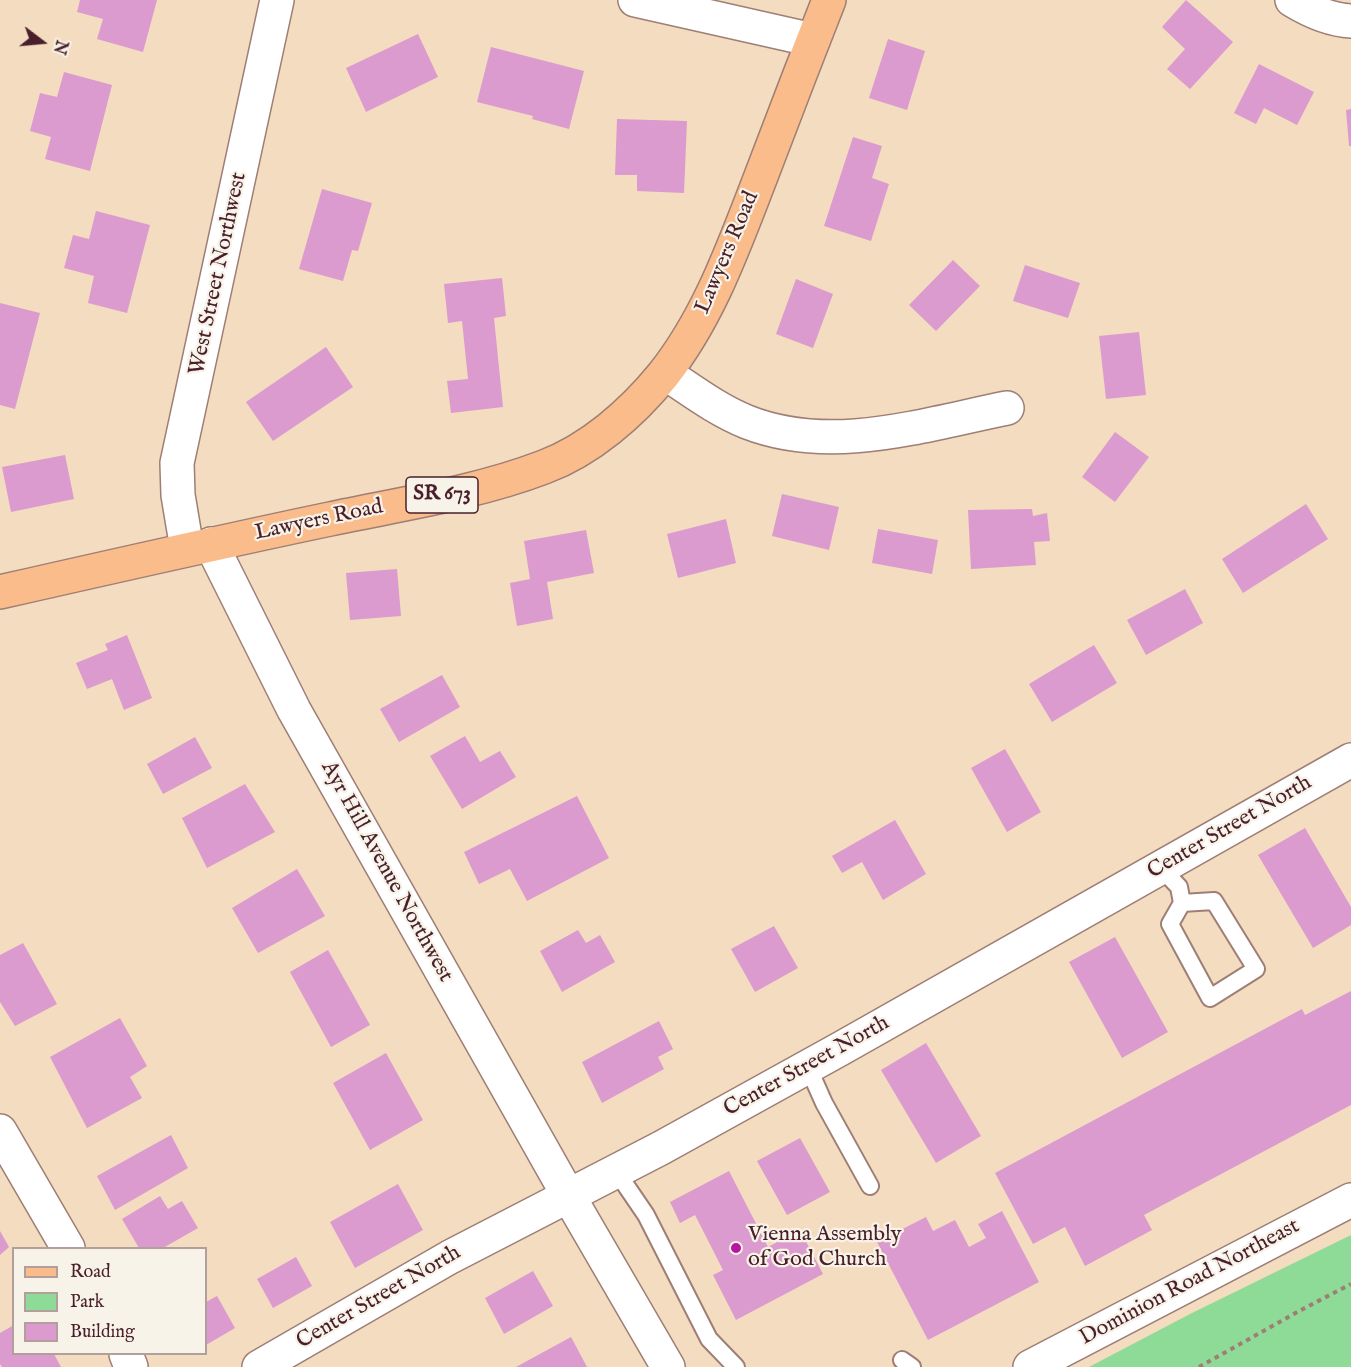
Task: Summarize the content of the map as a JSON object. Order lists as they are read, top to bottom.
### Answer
{
  "streets": {
    "main road": ["Lawyers Road", "SR 673"],
    "street": [
      "West Street Northwest",
      "Center Street North",
      "Ayr Hill Avenue Northwest",
      "Dominion Road Northeast"
    ]
  },
  "crossings": [
    ["Lawyers Road", "West Street Northwest"],
    ["Lawyers Road", "Ayr Hill Avenue Northwest"],
    ["West Street Northwest", "Ayr Hill Avenue Northwest"],
    ["Center Street North", "Ayr Hill Avenue Northwest"]
  ],
  "places": ["Vienna Assembly of God Church"],
  "legend": ["Road", "Park", "Building"],
  "north": "right"
}
